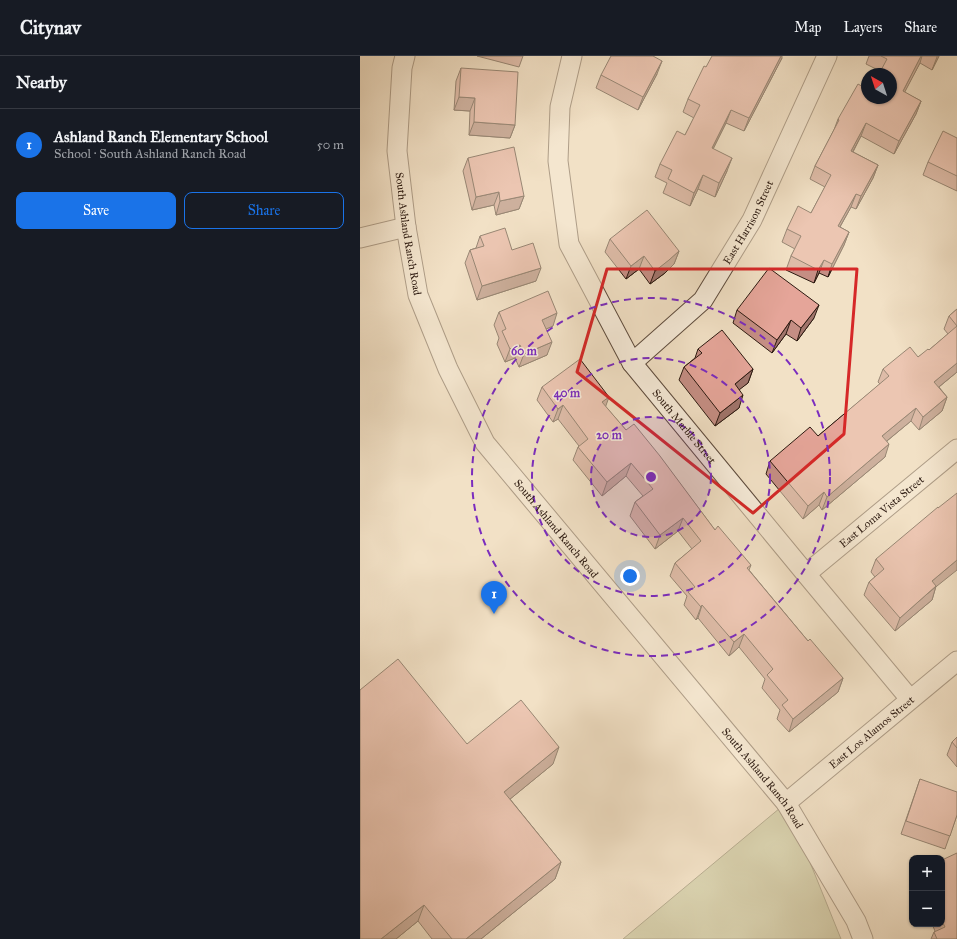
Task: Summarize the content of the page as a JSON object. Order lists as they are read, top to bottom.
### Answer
{
  "streets": {
    "street": [
      "East Harrison Street",
      "South Ashland Ranch Road",
      "South Marble Street",
      "East Loma Vista Street",
      "East Los Alamos Street"
    ]
  },
  "crossings": [
    ["East Harrison Street", "South Marble Street"],
    ["South Ashland Ranch Road", "East Los Alamos Street"],
    ["South Marble Street", "East Loma Vista Street"],
    ["South Marble Street", "East Los Alamos Street"]
  ],
  "north": "top left",
  "page": {
    "header": "Citynav",
    "nav": ["Map", "Layers", "Share"],
    "heading": "Nearby",
    "list": [
      {
        "mark": "1",
        "name": "Ashland Ranch Elementary School",
        "note": "School · South Ashland Ranch Road",
        "value": "50 m"
      }
    ],
    "buttons": ["Save", "Share"],
    "pins": "1",
    "map_buttons": ["+", "−"]
  },
  "rings": ["60 m", "40 m", "20 m"]
}
